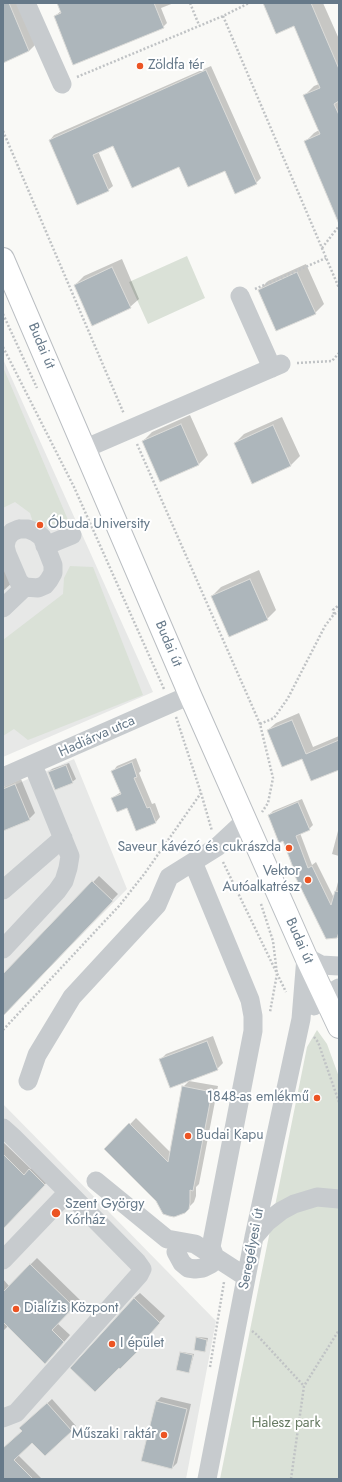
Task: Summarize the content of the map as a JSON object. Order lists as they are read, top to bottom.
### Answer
{
  "streets": {
    "main road": ["Budai út"],
    "street": ["Hadiárva utca", "Seregélyesi út"]
  },
  "crossings": [
    ["Budai út", "Hadiárva utca"],
    ["Budai út", "Seregélyesi út"]
  ],
  "parks": ["Halesz park"],
  "places": [
    "Zöldfa tér",
    "Óbuda University",
    "Saveur kávézó és cukrászda",
    "Vektor Autóalkatrész",
    "1848-as emlékmű",
    "Budai Kapu",
    "Szent György Kórház",
    "Dialízis Központ",
    "I épület",
    "Műszaki raktár"
  ]
}
